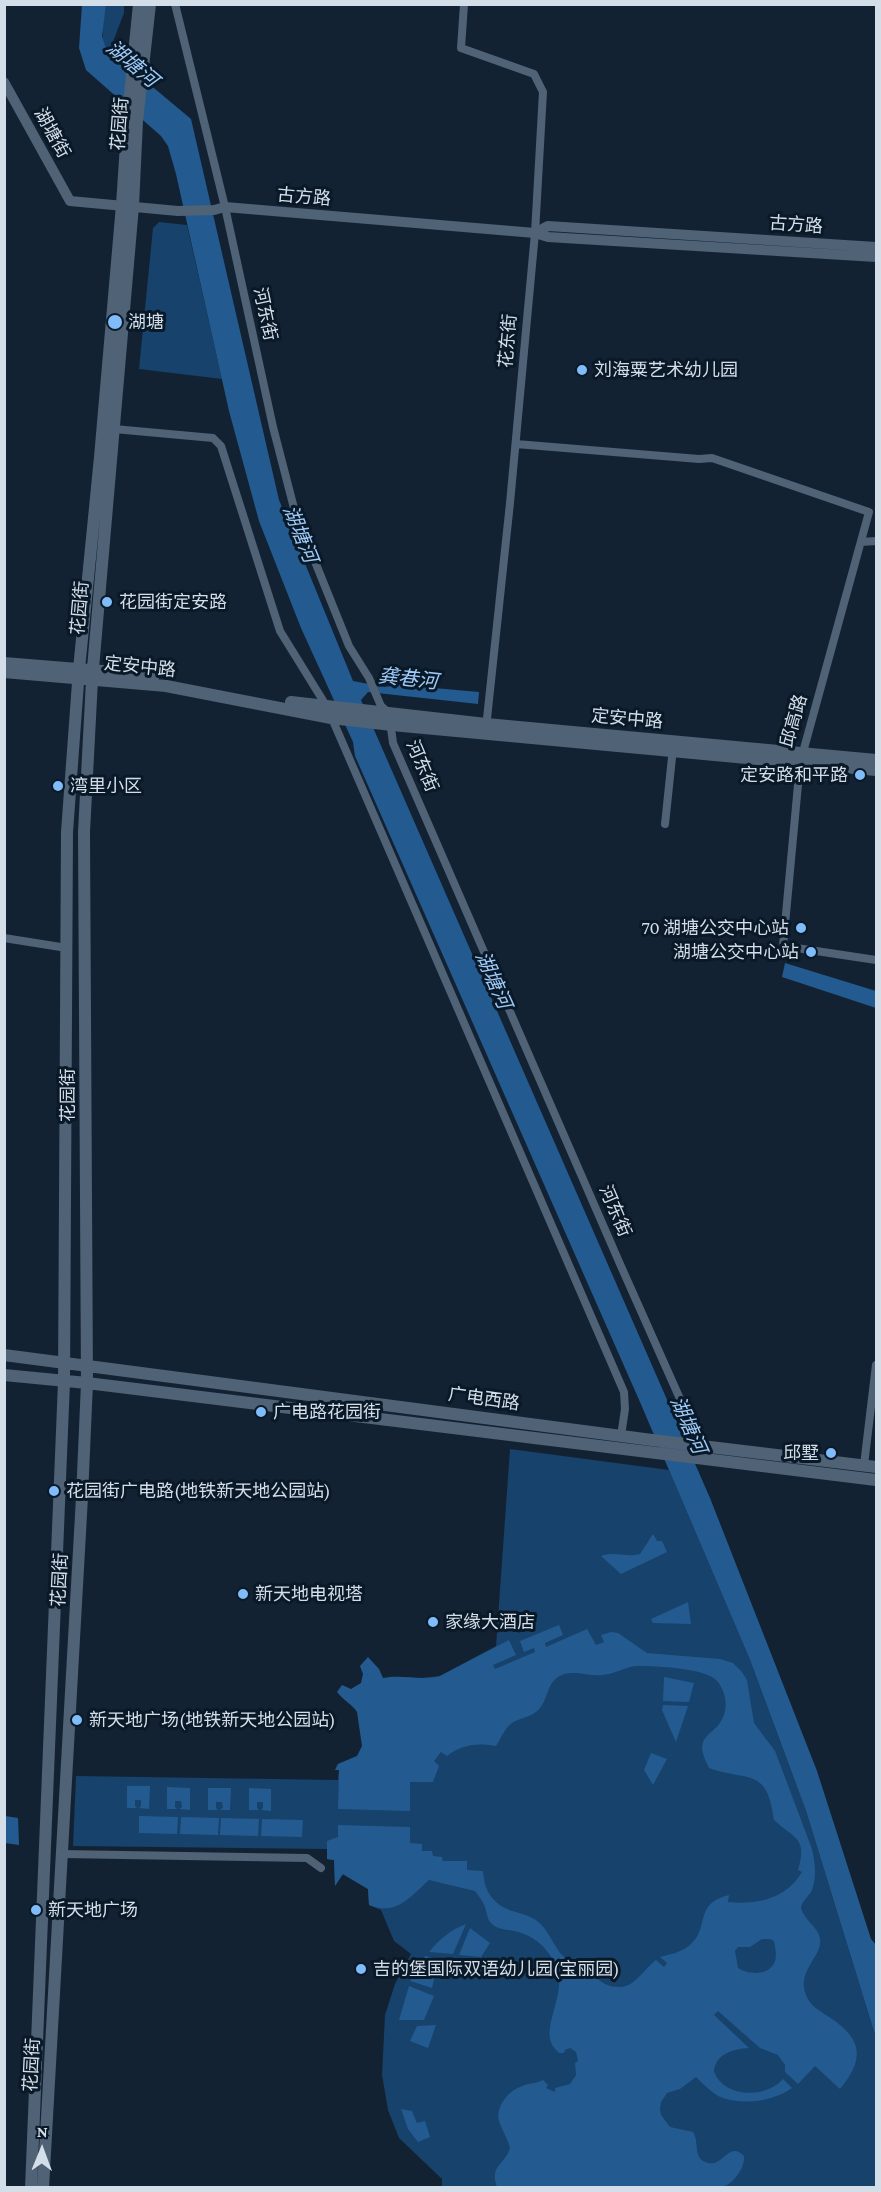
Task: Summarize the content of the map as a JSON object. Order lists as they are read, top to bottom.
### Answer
{
  "streets": {
    "main road": ["花园街", "定安中路", "广电西路"],
    "street": [
      "湖塘街",
      "古方路",
      "河东街",
      "花东街",
      "邱高路"
    ]
  },
  "crossings": [
    ["花园街", "古方路"],
    ["花园街", "定安中路"],
    ["花园街", "广电西路"],
    ["湖塘街", "古方路"],
    ["古方路", "河东街"],
    ["古方路", "花东街"],
    ["河东街", "定安中路"],
    ["河东街", "广电西路"],
    ["花东街", "定安中路"],
    ["花东街", "邱高路"],
    ["定安中路", "邱高路"]
  ],
  "water": ["湖塘河", "龚巷河"],
  "places": [
    "湖塘",
    "刘海粟艺术幼儿园",
    "花园街定安路",
    "定安路和平路",
    "湾里小区",
    "70 湖塘公交中心站",
    "湖塘公交中心站",
    "广电路花园街",
    "邱墅",
    "花园街广电路(地铁新天地公园站)",
    "新天地电视塔",
    "家缘大酒店",
    "新天地广场(地铁新天地公园站)",
    "新天地广场",
    "吉的堡国际双语幼儿园(宝丽园)"
  ],
  "north": "top"
}
